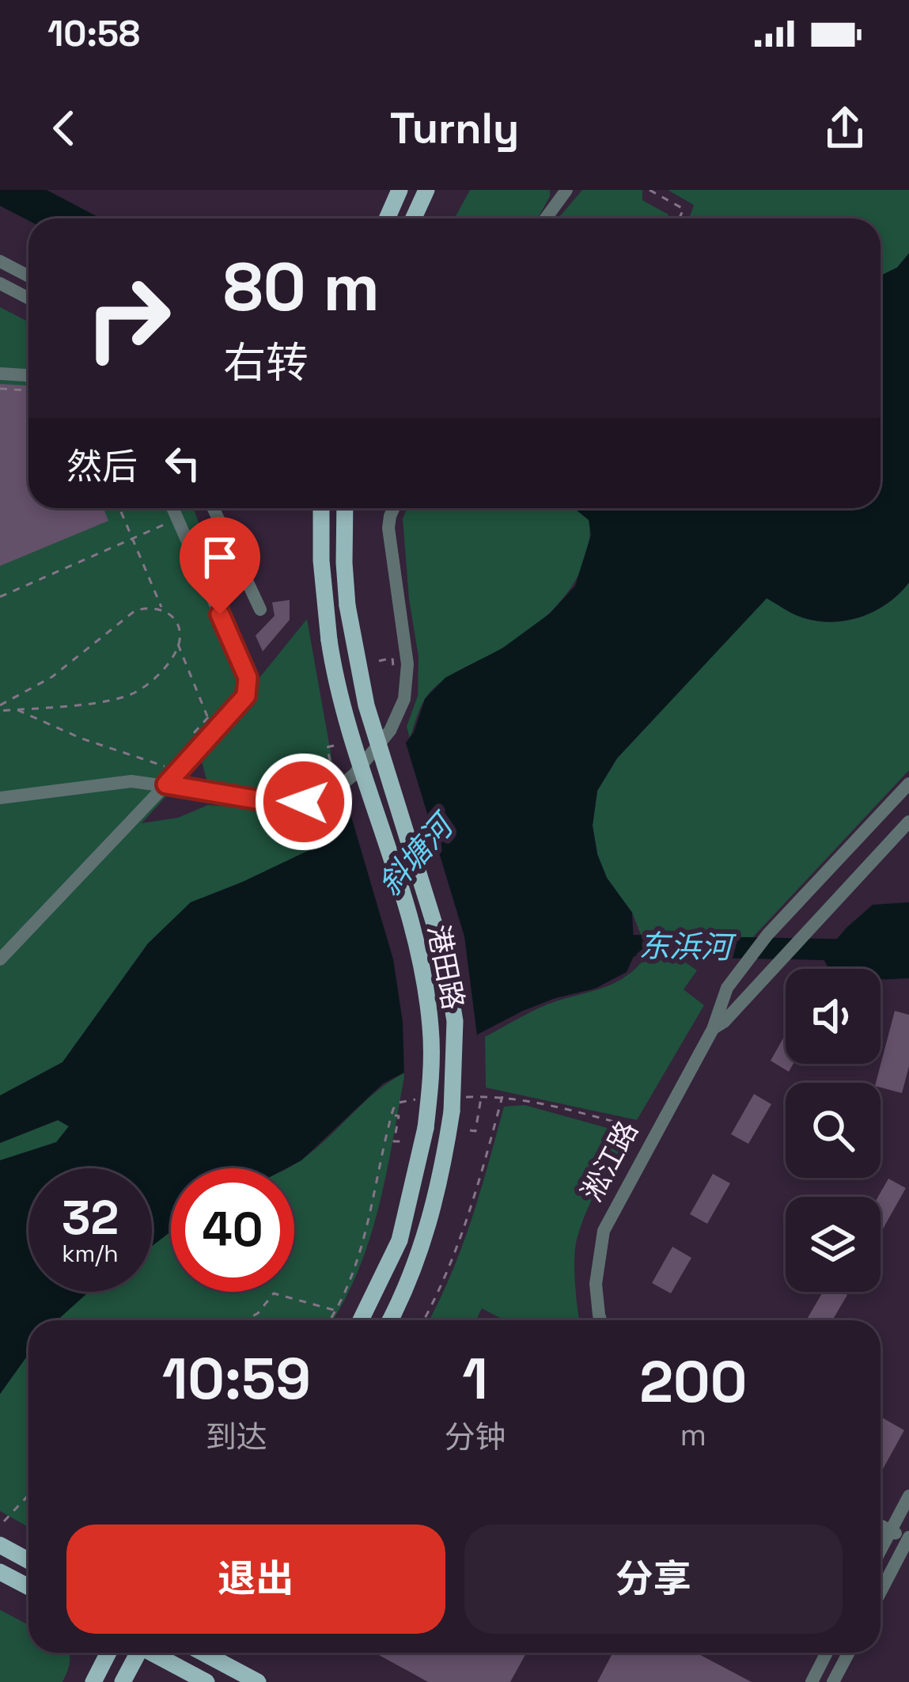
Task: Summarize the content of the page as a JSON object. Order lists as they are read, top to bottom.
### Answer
{
  "streets": {
    "main road": ["港田路"],
    "street": ["淞江路"]
  },
  "water": ["斜塘河", "东浜河"],
  "page": {
    "status": "10:58",
    "header": "Turnly",
    "turn": ["80 m", "右转"],
    "then": "然后",
    "speed": "32 km/h",
    "limit": "40",
    "eta": [
      "10:59",
      "到达",
      "1",
      "分钟",
      "200",
      "m"
    ],
    "buttons": ["退出", "分享"]
  }
}
